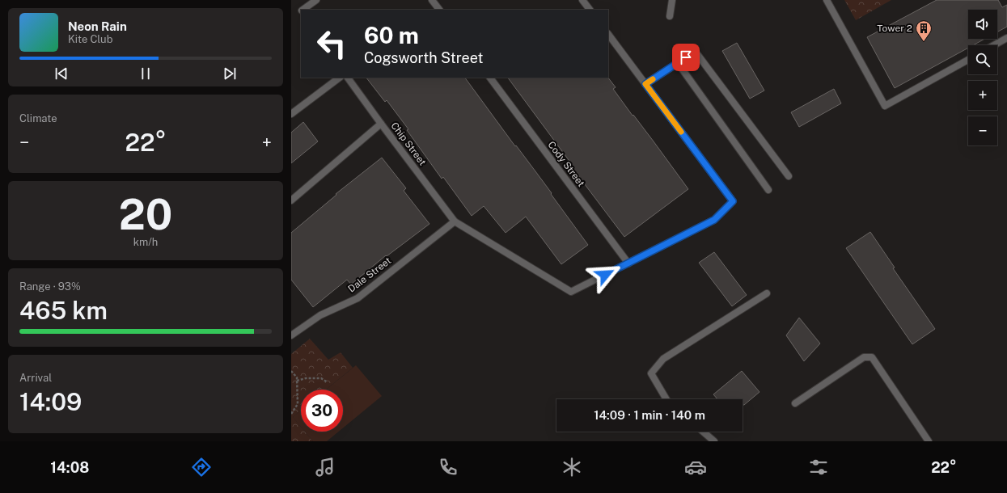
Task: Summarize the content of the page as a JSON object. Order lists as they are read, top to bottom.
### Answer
{
  "streets": {
    "street": ["Chip Street", "Cody Street", "Dale Street"]
  },
  "crossings": [
    ["Chip Street", "Dale Street"]
  ],
  "places": {
    "building": ["Tower 2"]
  },
  "page": {
    "map_buttons": ["+", "−"],
    "turn": ["60 m", "Cogsworth Street"],
    "song": ["Neon Rain", "Kite Club"],
    "tile": [
      "Climate",
      ["20", "km/h"],
      ["Range · 93%", "465 km"],
      ["Arrival", "14:09"]
    ],
    "heat": ["−", "22°", "+"],
    "limit": "30",
    "trip": "14:09 · 1 min · 140 m",
    "tabs": ["14:08", "22°"]
  }
}
